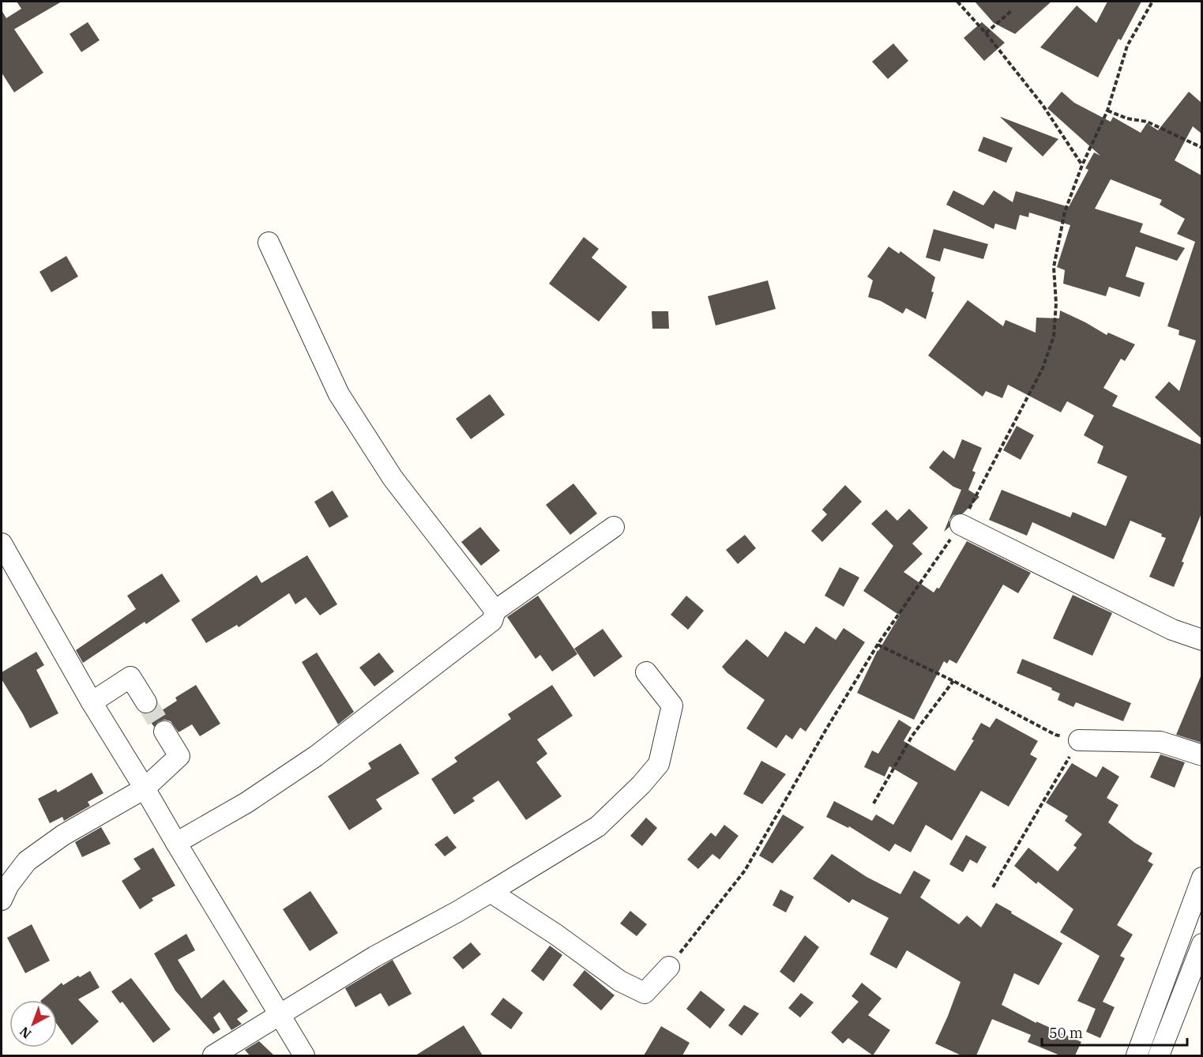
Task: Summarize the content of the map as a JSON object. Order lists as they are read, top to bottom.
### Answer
{
  "scale_bar": "50 m",
  "north": "bottom left"
}
